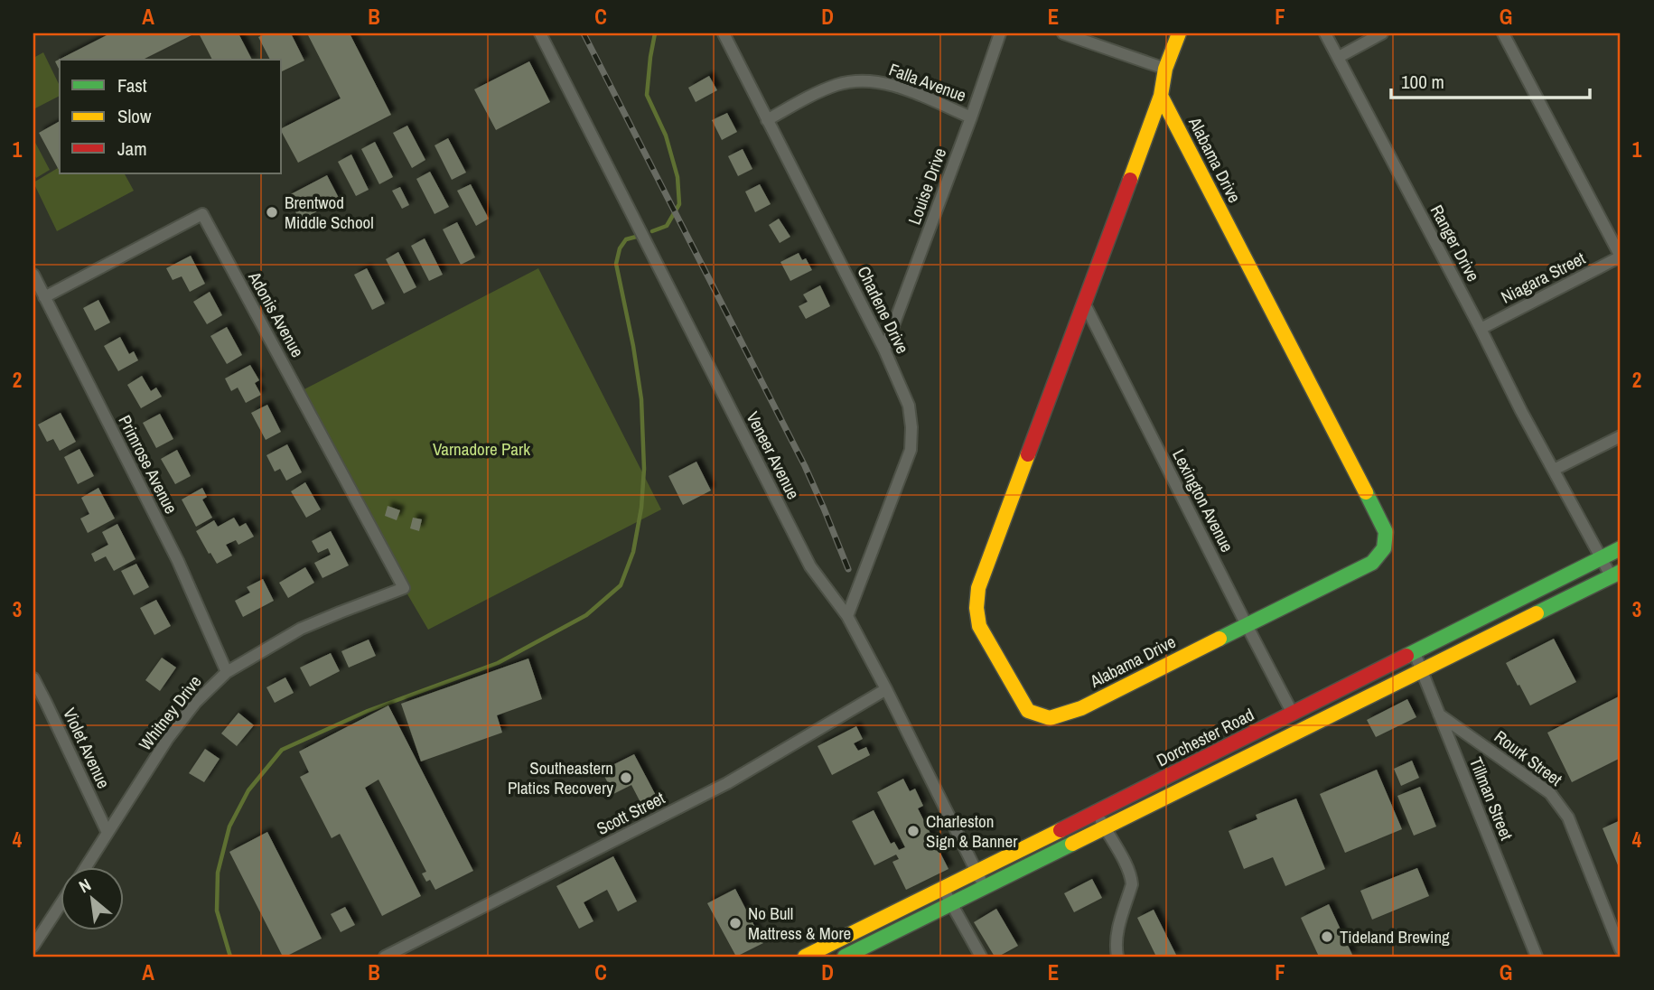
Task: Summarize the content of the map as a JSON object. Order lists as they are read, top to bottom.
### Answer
{
  "streets": {
    "main road": ["Alabama Drive", "Dorchester Road"],
    "street": [
      "Falla Avenue",
      "Louise Drive",
      "Ranger Drive",
      "Niagara Street",
      "Charlene Drive",
      "Adonis Avenue",
      "Veneer Avenue",
      "Primrose Avenue",
      "Lexington Avenue",
      "Whitney Drive",
      "Violet Avenue",
      "Rourk Street",
      "Tillman Street",
      "Scott Street"
    ]
  },
  "crossings": [
    ["Falla Avenue", "Louise Drive"],
    ["Falla Avenue", "Charlene Drive"],
    ["Alabama Drive", "Lexington Avenue"],
    ["Louise Drive", "Charlene Drive"],
    ["Ranger Drive", "Niagara Street"],
    ["Ranger Drive", "Dorchester Road"],
    ["Charlene Drive", "Veneer Avenue"],
    ["Adonis Avenue", "Primrose Avenue"],
    ["Adonis Avenue", "Whitney Drive"],
    ["Veneer Avenue", "Dorchester Road"],
    ["Veneer Avenue", "Scott Street"],
    ["Primrose Avenue", "Whitney Drive"],
    ["Lexington Avenue", "Dorchester Road"],
    ["Whitney Drive", "Violet Avenue"],
    ["Dorchester Road", "Tillman Street"],
    ["Rourk Street", "Tillman Street"]
  ],
  "parks": ["Varnadore Park"],
  "places": [
    "Brentwod Middle School",
    "Southeastern Platics Recovery",
    "Charleston Sign & Banner",
    "No Bull Mattress & More",
    "Tideland Brewing"
  ],
  "legend": ["Fast", "Slow", "Jam"],
  "scale_bar": "100 m",
  "north": "top left",
  "grid": {
    "columns": [
      "A",
      "B",
      "C",
      "D",
      "E",
      "F",
      "G"
    ],
    "rows": [
      "1",
      "2",
      "3",
      "4"
    ]
  }
}
